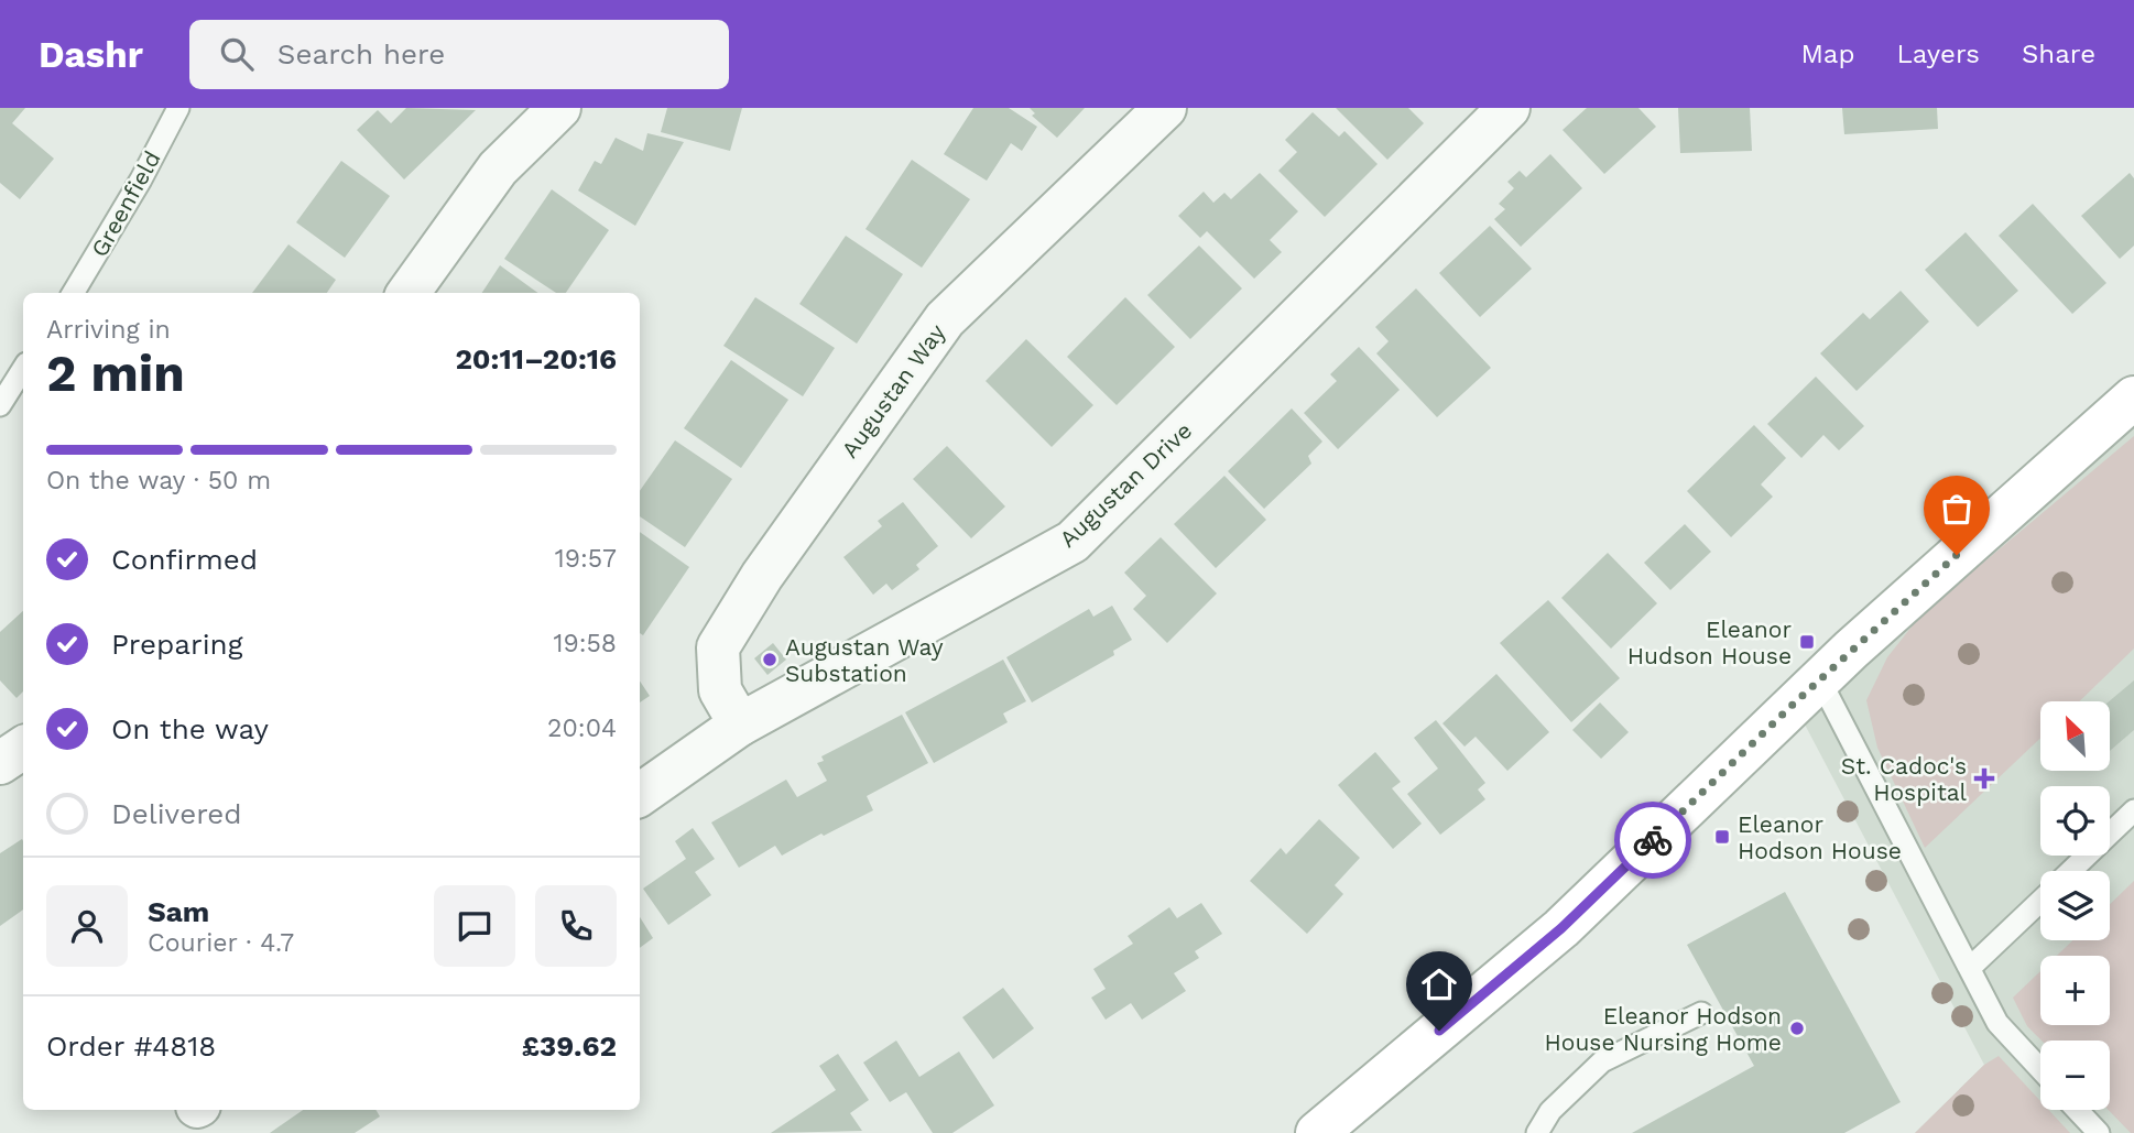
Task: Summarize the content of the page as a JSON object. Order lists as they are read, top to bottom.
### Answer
{
  "streets": {
    "street": ["Augustan Way", "Augustan Drive"],
    "lane": ["Greenfield"]
  },
  "crossings": [
    ["Augustan Way", "Augustan Drive"]
  ],
  "places": {
    "transit": ["Eleanor Hudson House", "Eleanor Hodson House"],
    "other": ["Augustan Way Substation", "Eleanor Hodson House Nursing Home"],
    "health": ["St. Cadoc's Hospital"]
  },
  "north": "top left",
  "page": {
    "header": "Dashr",
    "search": "Search here",
    "nav": ["Map", "Layers", "Share"],
    "heading": ["2 min", "Arriving in", "20:11–20:16"],
    "panel": [
      "Sam",
      "Courier · 4.7",
      "Order #4818",
      "£39.62"
    ],
    "bar": "On the way · 50 m",
    "list": [
      ["Confirmed", "19:57"],
      ["Preparing", "19:58"],
      ["On the way", "20:04"],
      "Delivered"
    ],
    "map_buttons": ["+", "−"]
  }
}
